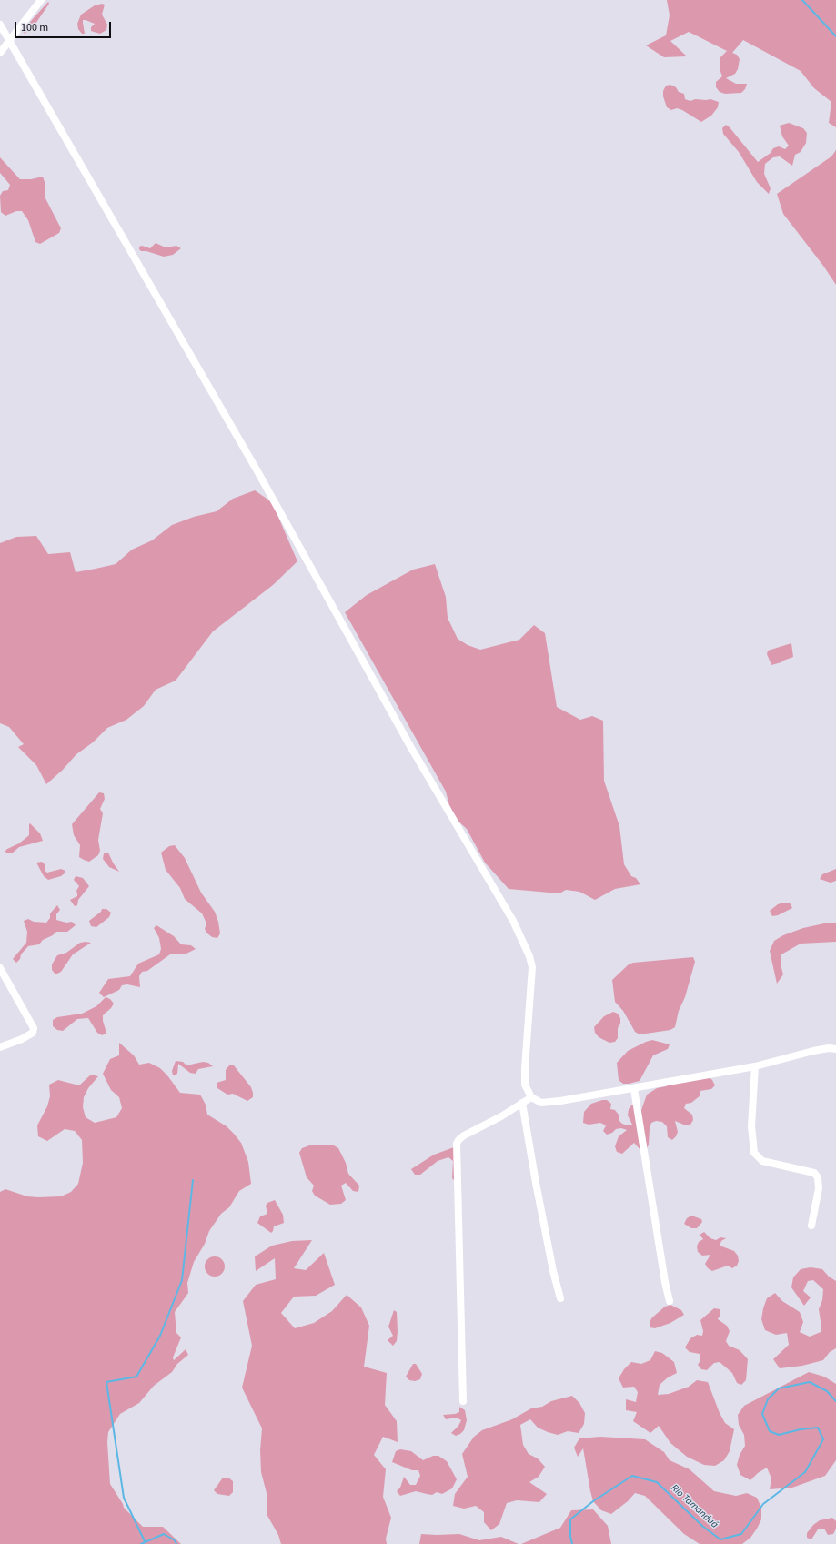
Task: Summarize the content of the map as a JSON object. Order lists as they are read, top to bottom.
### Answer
{
  "water": ["Rio Tamanduá"],
  "scale_bar": "100 m"
}
